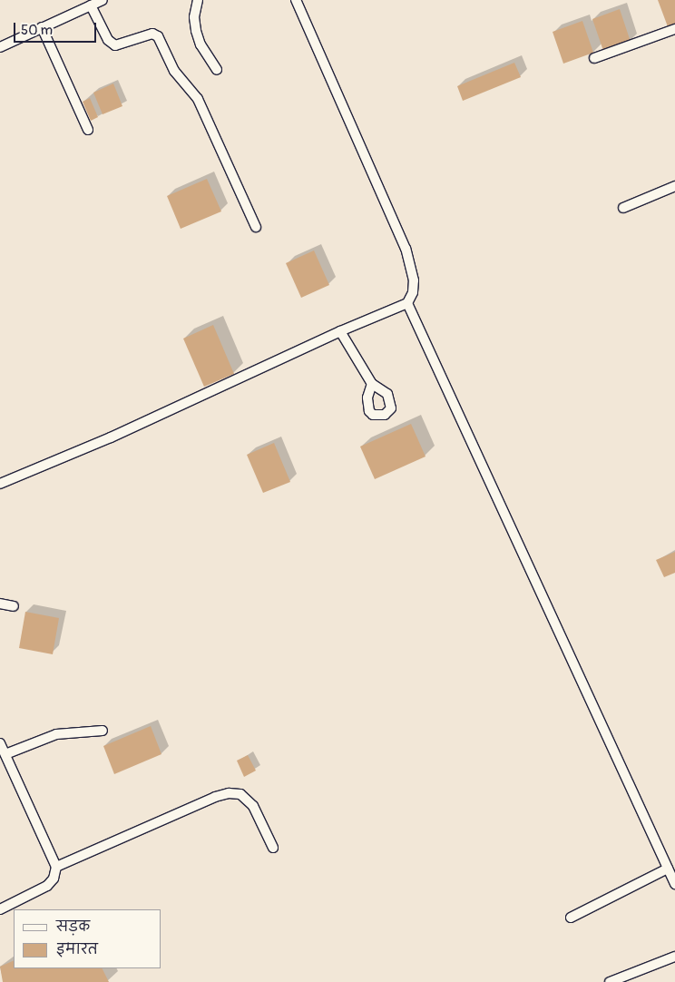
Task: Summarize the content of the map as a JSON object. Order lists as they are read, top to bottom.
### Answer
{
  "legend": ["सड़क", "इमारत"],
  "scale_bar": "50 m"
}
